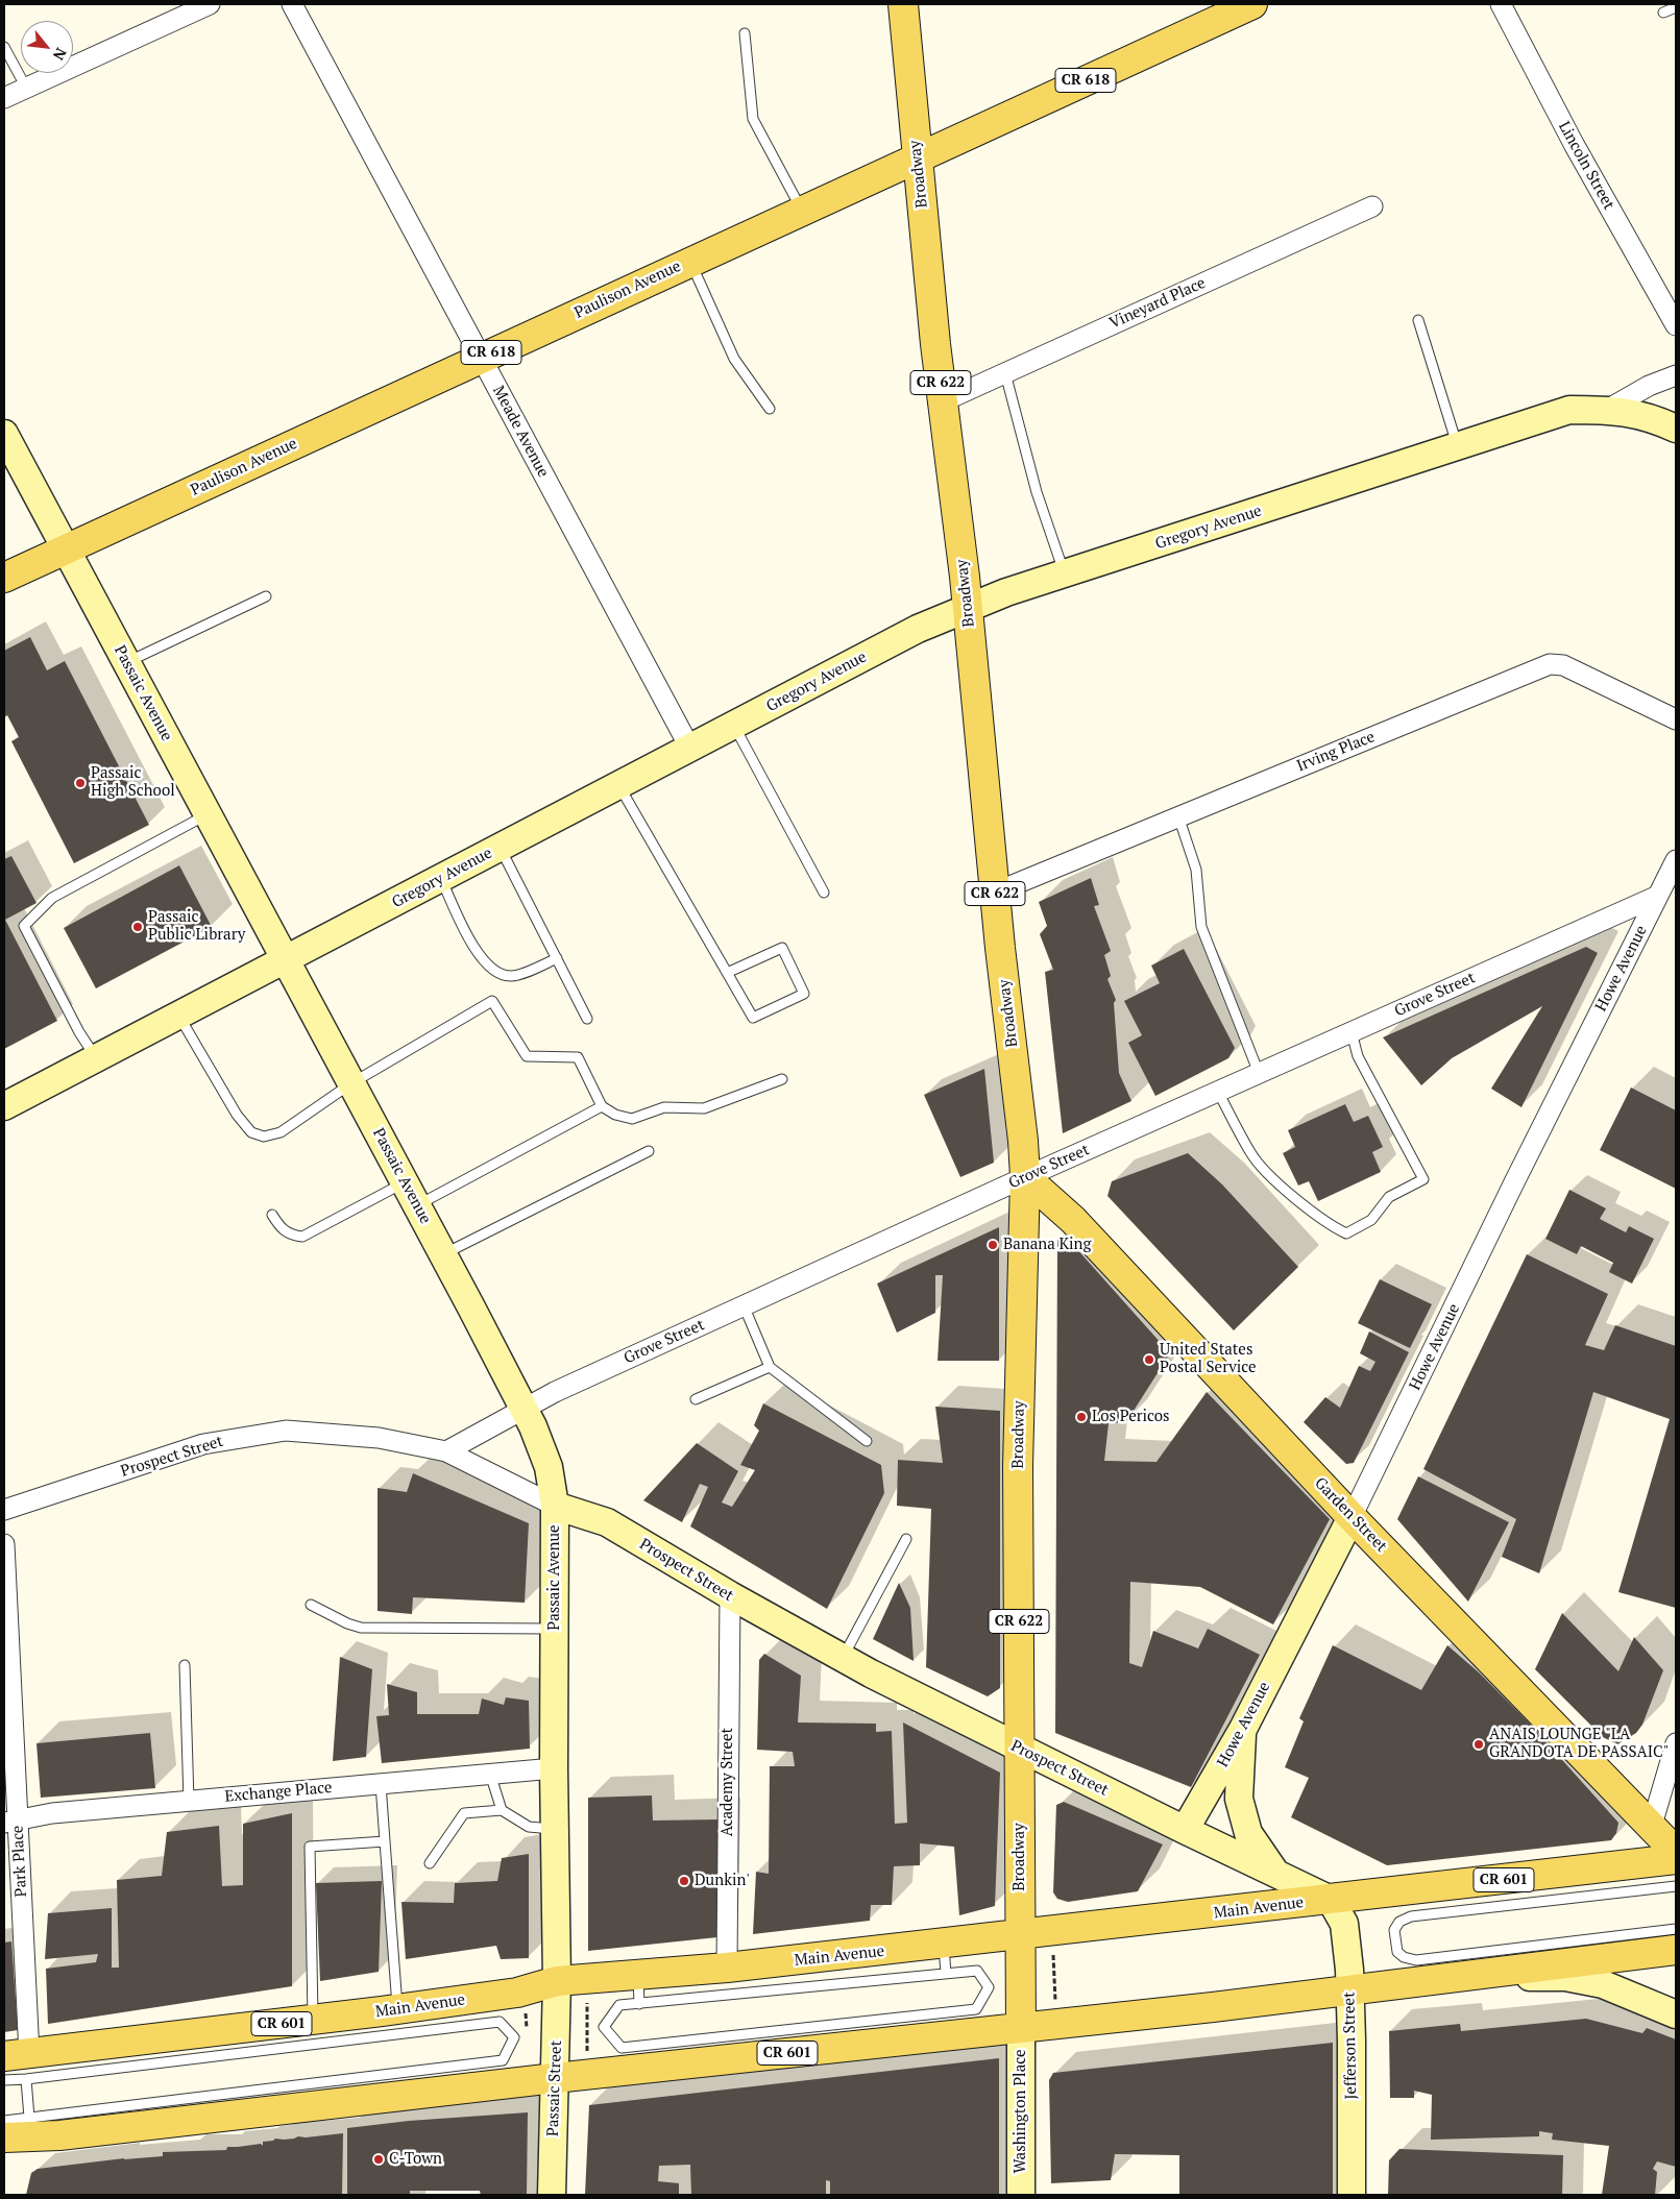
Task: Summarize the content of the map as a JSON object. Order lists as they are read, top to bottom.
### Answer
{
  "streets": {
    "main road": [
      "CR 618",
      "Broadway",
      "Paulison Avenue",
      "CR 622",
      "Garden Street",
      "CR 601",
      "Main Avenue"
    ],
    "street": [
      "Lincoln Street",
      "Vineyard Place",
      "Meade Avenue",
      "Gregory Avenue",
      "Passaic Avenue",
      "Irving Place",
      "Howe Avenue",
      "Grove Street",
      "Prospect Street",
      "Academy Street",
      "Exchange Place",
      "Park Place",
      "Jefferson Street",
      "Passaic Street",
      "Washington Place"
    ]
  },
  "crossings": [
    ["Broadway", "Paulison Avenue"],
    ["Broadway", "Vineyard Place"],
    ["Broadway", "Gregory Avenue"],
    ["Broadway", "Irving Place"],
    ["Broadway", "Grove Street"],
    ["Broadway", "Prospect Street"],
    ["Broadway", "Garden Street"],
    ["Broadway", "CR 601"],
    ["Broadway", "Main Avenue"],
    ["Broadway", "Washington Place"],
    ["Paulison Avenue", "Meade Avenue"],
    ["Paulison Avenue", "Passaic Avenue"],
    ["Meade Avenue", "Gregory Avenue"],
    ["Gregory Avenue", "Passaic Avenue"],
    ["Passaic Avenue", "Grove Street"],
    ["Passaic Avenue", "Prospect Street"],
    ["Passaic Avenue", "Exchange Place"],
    ["Passaic Avenue", "Main Avenue"],
    ["Passaic Avenue", "Passaic Street"],
    ["Howe Avenue", "Grove Street"],
    ["Howe Avenue", "Prospect Street"],
    ["Howe Avenue", "Garden Street"],
    ["Grove Street", "Prospect Street"],
    ["Grove Street", "Garden Street"],
    ["Prospect Street", "Academy Street"],
    ["Prospect Street", "Main Avenue"],
    ["Prospect Street", "Jefferson Street"],
    ["Academy Street", "Main Avenue"],
    ["Exchange Place", "Park Place"],
    ["Park Place", "Main Avenue"],
    ["CR 601", "Jefferson Street"],
    ["CR 601", "Passaic Street"],
    ["CR 601", "Washington Place"],
    ["Main Avenue", "Jefferson Street"],
    ["Main Avenue", "Passaic Street"]
  ],
  "places": [
    "Passaic High School",
    "Passaic Public Library",
    "Banana King",
    "United States Postal Service",
    "Los Pericos",
    "ANAIS LOUNGE \"LA GRANDOTA DE PASSAIC\"",
    "Dunkin'",
    "C-Town"
  ],
  "north": "bottom right"
}
